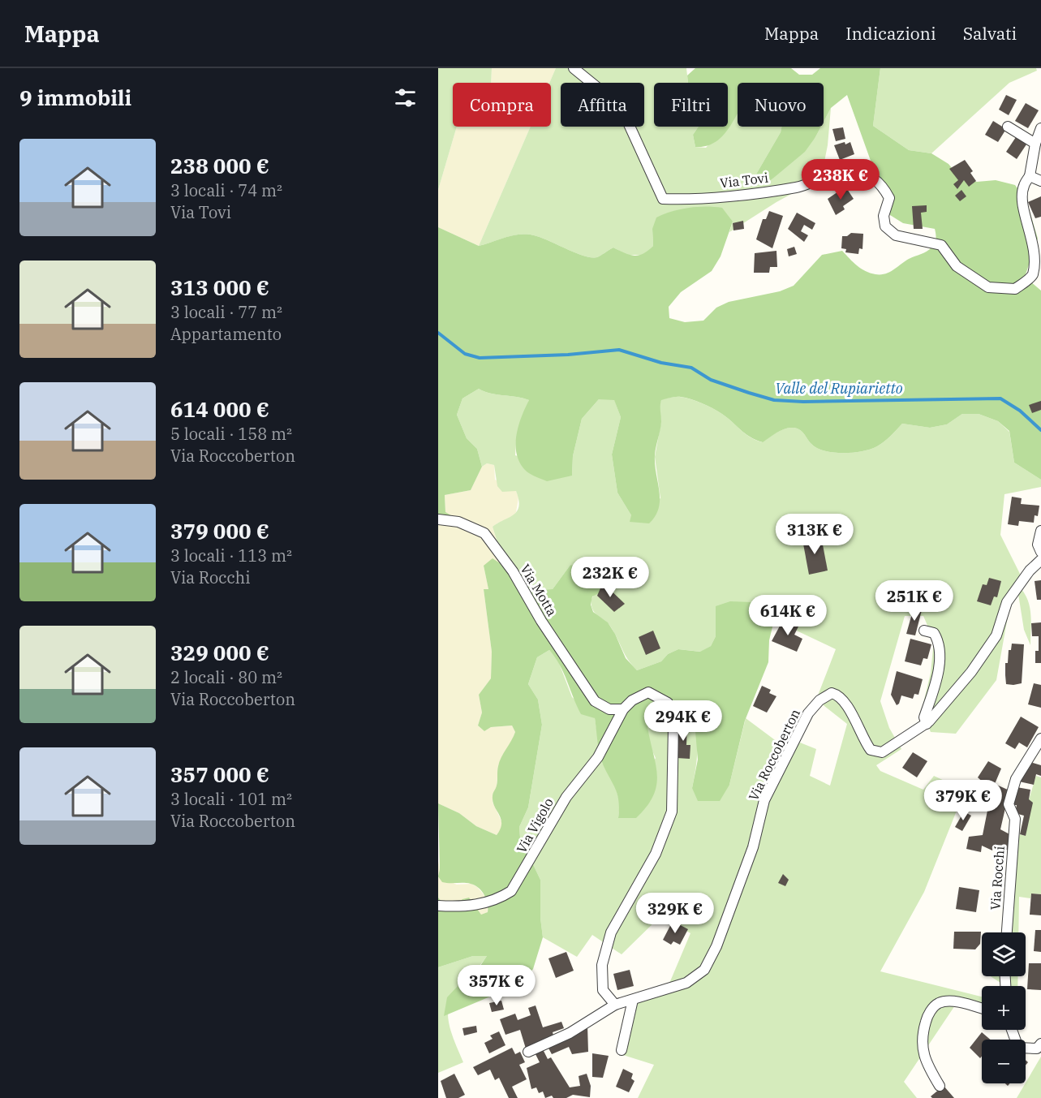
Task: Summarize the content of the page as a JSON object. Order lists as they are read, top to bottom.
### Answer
{
  "streets": {
    "street": [
      "Via Tovi",
      "Via Motta",
      "Via Roccoberton",
      "Via Vigolo",
      "Via Rocchi"
    ]
  },
  "crossings": [
    ["Via Motta", "Via Vigolo"]
  ],
  "water": ["Valle del Rupiarietto"],
  "page": {
    "header": "Mappa",
    "nav": ["Mappa", "Indicazioni", "Salvati"],
    "heading": "9 immobili",
    "chip": [
      "Compra",
      "Affitta",
      "Filtri",
      "Nuovo"
    ],
    "list": [
      {
        "name": "238 000 €",
        "note": "3 locali · 74 m² · Via Tovi"
      },
      {
        "name": "313 000 €",
        "note": "3 locali · 77 m² · Appartamento"
      },
      {
        "name": "614 000 €",
        "note": "5 locali · 158 m² · Via Roccoberton"
      },
      {
        "name": "379 000 €",
        "note": "3 locali · 113 m² · Via Rocchi"
      },
      {
        "name": "329 000 €",
        "note": "2 locali · 80 m² · Via Roccoberton"
      },
      {
        "name": "357 000 €",
        "note": "3 locali · 101 m² · Via Roccoberton"
      }
    ],
    "price": [
      "238K €",
      "313K €",
      "232K €",
      "251K €",
      "614K €",
      "294K €",
      "379K €",
      "329K €",
      "357K €"
    ],
    "map_buttons": ["+", "−"]
  }
}
